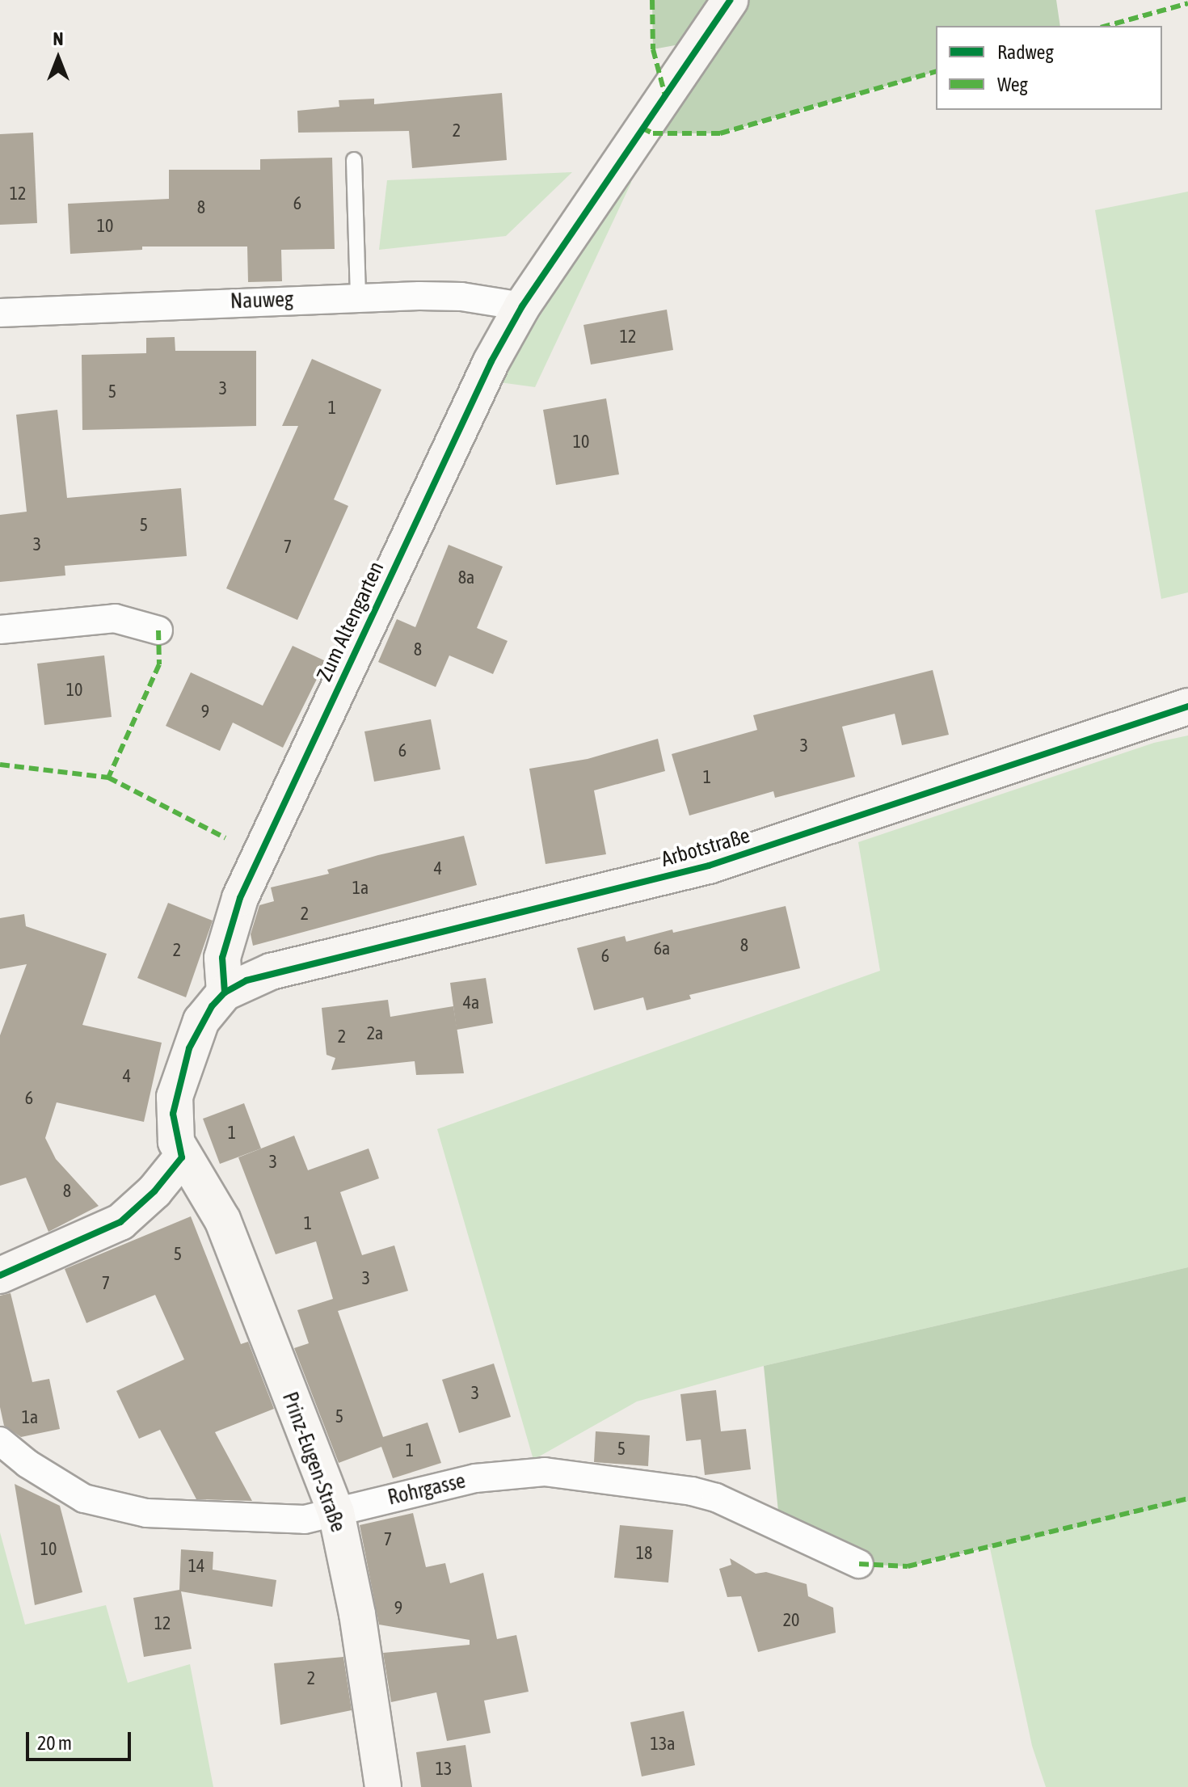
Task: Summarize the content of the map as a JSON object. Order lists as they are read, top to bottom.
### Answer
{
  "streets": {
    "street": [
      "Nauweg",
      "Zum Altengarten",
      "Arbotstraße",
      "Prinz-Eugen-Straße",
      "Rohrgasse"
    ]
  },
  "crossings": [
    ["Nauweg", "Zum Altengarten"],
    ["Zum Altengarten", "Arbotstraße"],
    ["Prinz-Eugen-Straße", "Rohrgasse"]
  ],
  "house_numbers": [
    "2",
    "12",
    "6",
    "8",
    "10",
    "12",
    "3",
    "5",
    "1",
    "10",
    "5",
    "3",
    "7",
    "8a",
    "8",
    "10",
    "9",
    "3",
    "6",
    "1",
    "4",
    "1a",
    "2",
    "8",
    "6a",
    "2",
    "6",
    "4a",
    "2a",
    "2",
    "4",
    "6",
    "1",
    "3",
    "8",
    "1",
    "5",
    "3",
    "7",
    "3",
    "5",
    "1a",
    "5",
    "1",
    "7",
    "10",
    "18",
    "14",
    "9",
    "20",
    "12",
    "2",
    "13a",
    "13"
  ],
  "legend": ["Radweg", "Weg"],
  "scale_bar": "20 m",
  "north": "top"
}
